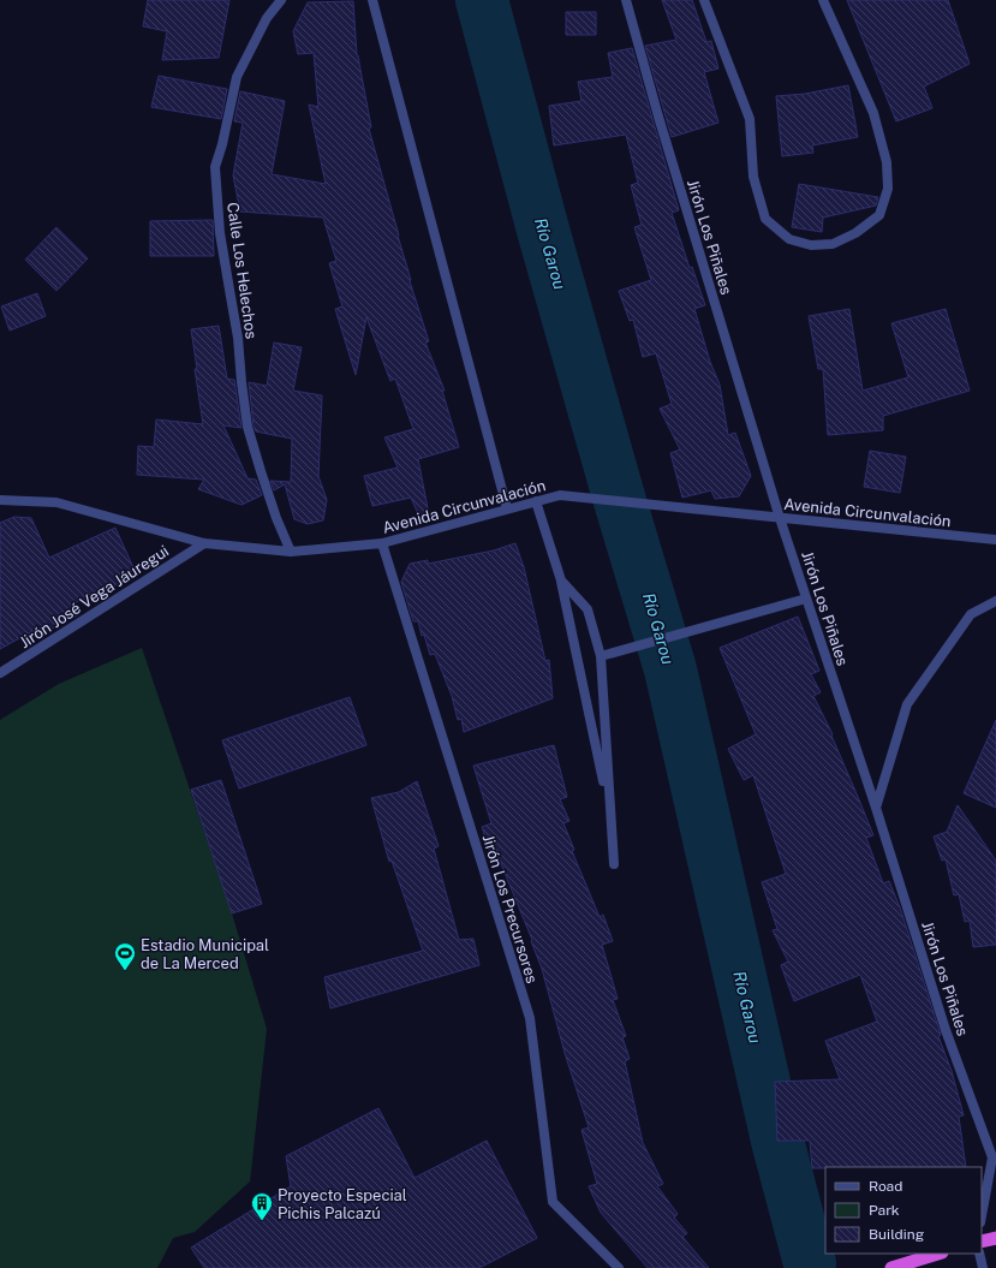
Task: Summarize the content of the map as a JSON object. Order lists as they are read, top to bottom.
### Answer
{
  "streets": {
    "street": [
      "Jirón Los Piñales",
      "Calle Los Helechos",
      "Avenida Circunvalación",
      "Jirón José Vega Jáuregui",
      "Jirón Los Precursores"
    ]
  },
  "crossings": [
    ["Jirón Los Piñales", "Avenida Circunvalación"],
    ["Calle Los Helechos", "Avenida Circunvalación"],
    ["Avenida Circunvalación", "Jirón José Vega Jáuregui"],
    ["Avenida Circunvalación", "Jirón Los Precursores"]
  ],
  "water": ["Río Garou"],
  "places": {
    "sports": ["Estadio Municipal de La Merced"],
    "building": ["Proyecto Especial Pichis Palcazú"]
  },
  "legend": ["Road", "Park", "Building"]
}
